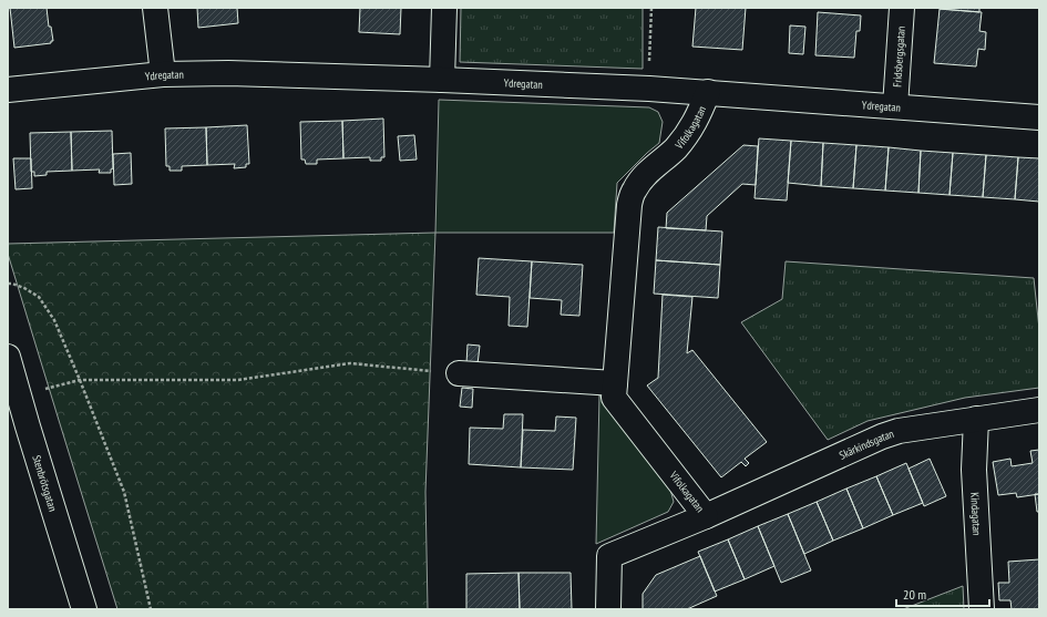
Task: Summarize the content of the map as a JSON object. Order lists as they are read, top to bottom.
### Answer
{
  "streets": {
    "street": [
      "Fridsbergsgatan",
      "Ydregatan",
      "Vifolkagatan",
      "Skärkindsgatan",
      "Stenbrötsgatan",
      "Kindagatan"
    ]
  },
  "crossings": [
    ["Fridsbergsgatan", "Ydregatan"],
    ["Ydregatan", "Vifolkagatan"],
    ["Vifolkagatan", "Skärkindsgatan"],
    ["Skärkindsgatan", "Kindagatan"]
  ],
  "scale_bar": "20 m"
}
